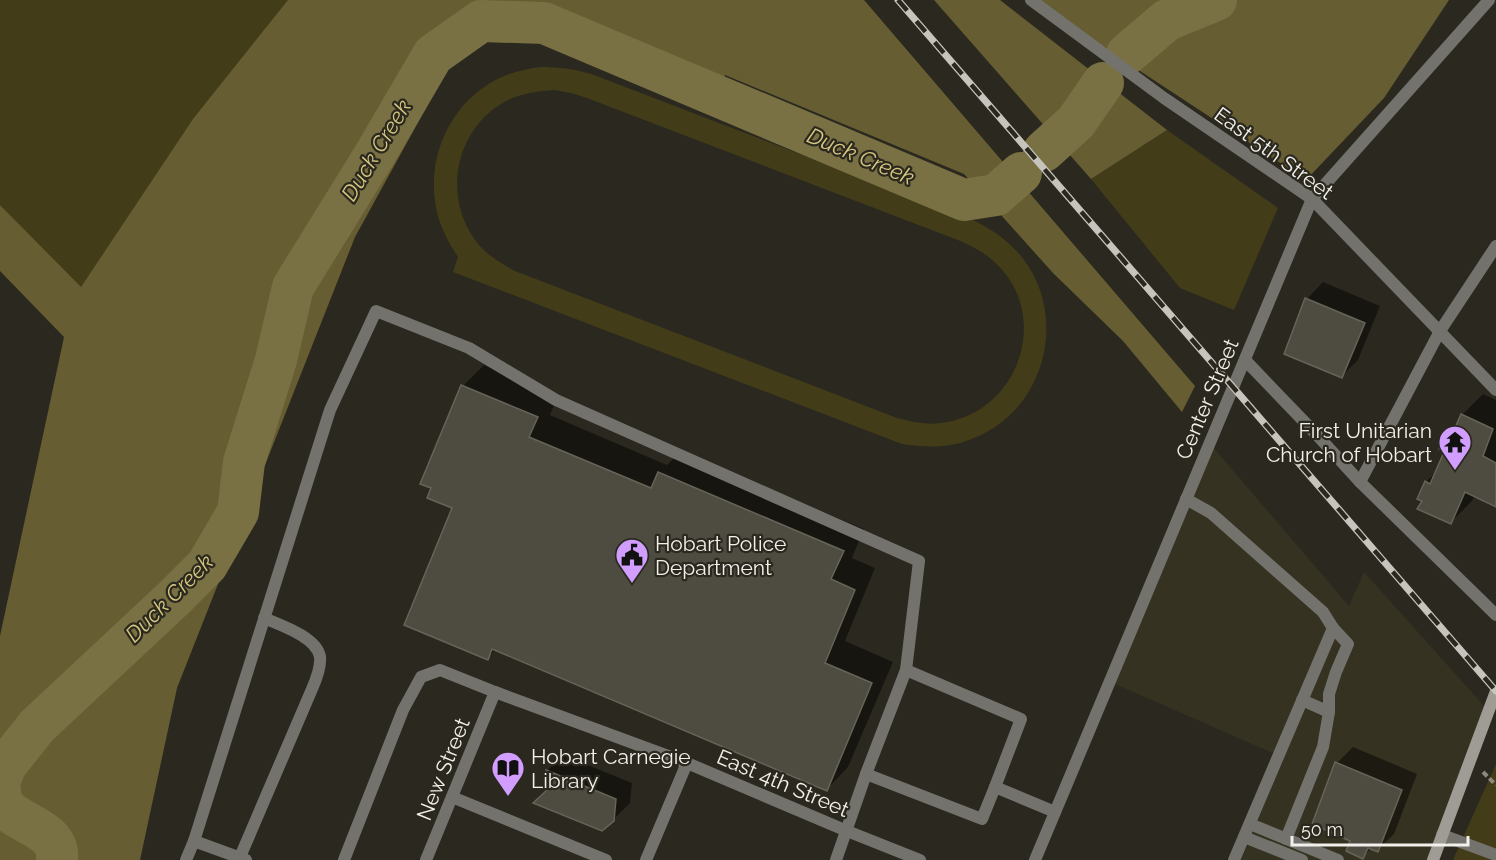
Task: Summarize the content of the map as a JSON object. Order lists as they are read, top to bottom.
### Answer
{
  "streets": {
    "street": [
      "East 5th Street",
      "Center Street",
      "New Street",
      "East 4th Street"
    ]
  },
  "crossings": [
    ["East 5th Street", "Center Street"],
    ["New Street", "East 4th Street"]
  ],
  "water": ["Duck Creek"],
  "places": {
    "temple": ["First Unitarian Church of Hobart"],
    "public building": ["Hobart Police Department"],
    "library": ["Hobart Carnegie Library"]
  },
  "scale_bar": "50 m"
}
